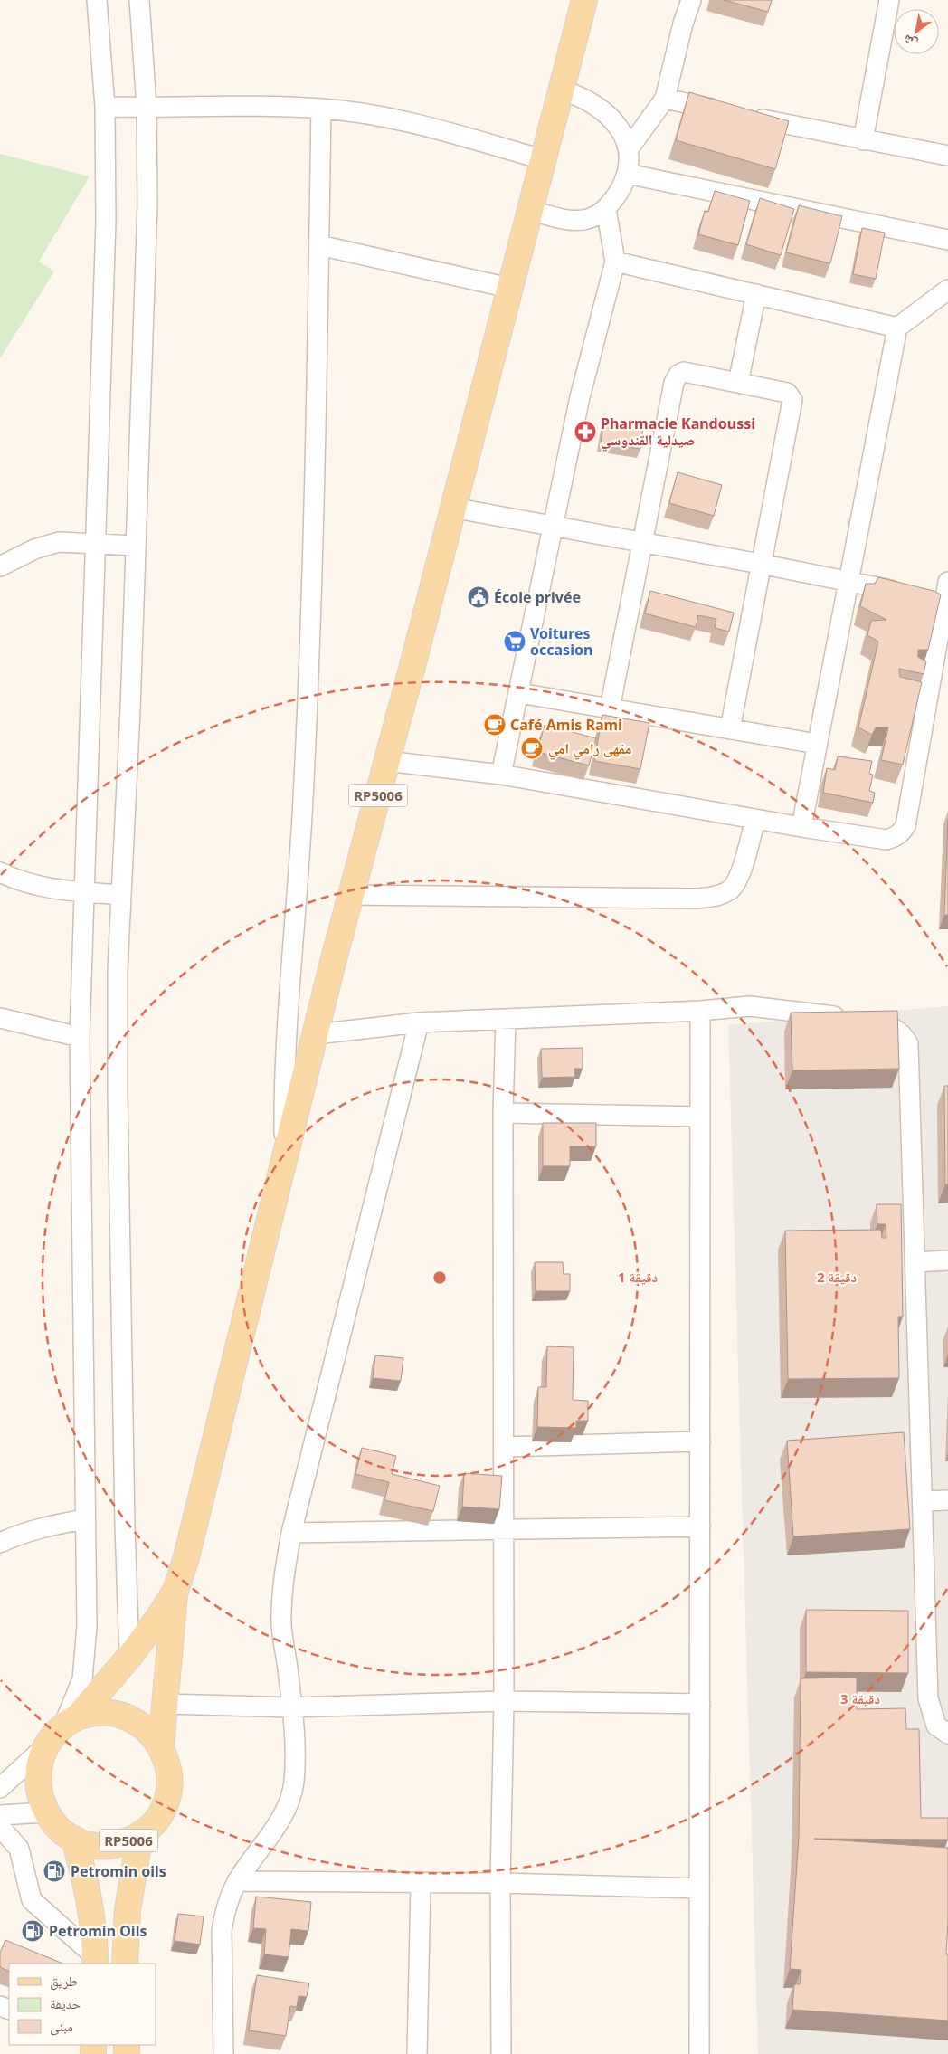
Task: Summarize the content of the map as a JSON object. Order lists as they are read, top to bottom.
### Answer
{
  "streets": {
    "main road": ["RP5006"]
  },
  "places": {
    "pharmacy": ["Pharmacie Kandoussi صيدلية القندوسي"],
    "public building": ["École privée"],
    "supermarket": ["Voitures occasion"],
    "cafe": ["Café Amis Rami", "مقهى رامي امي"],
    "fuel station": ["Petromin oils", "Petromin Oils"]
  },
  "legend": ["طريق", "حديقة", "مبنى"],
  "north": "bottom left",
  "rings": ["1 دقيقة", "2 دقيقة", "3 دقيقة"]
}
